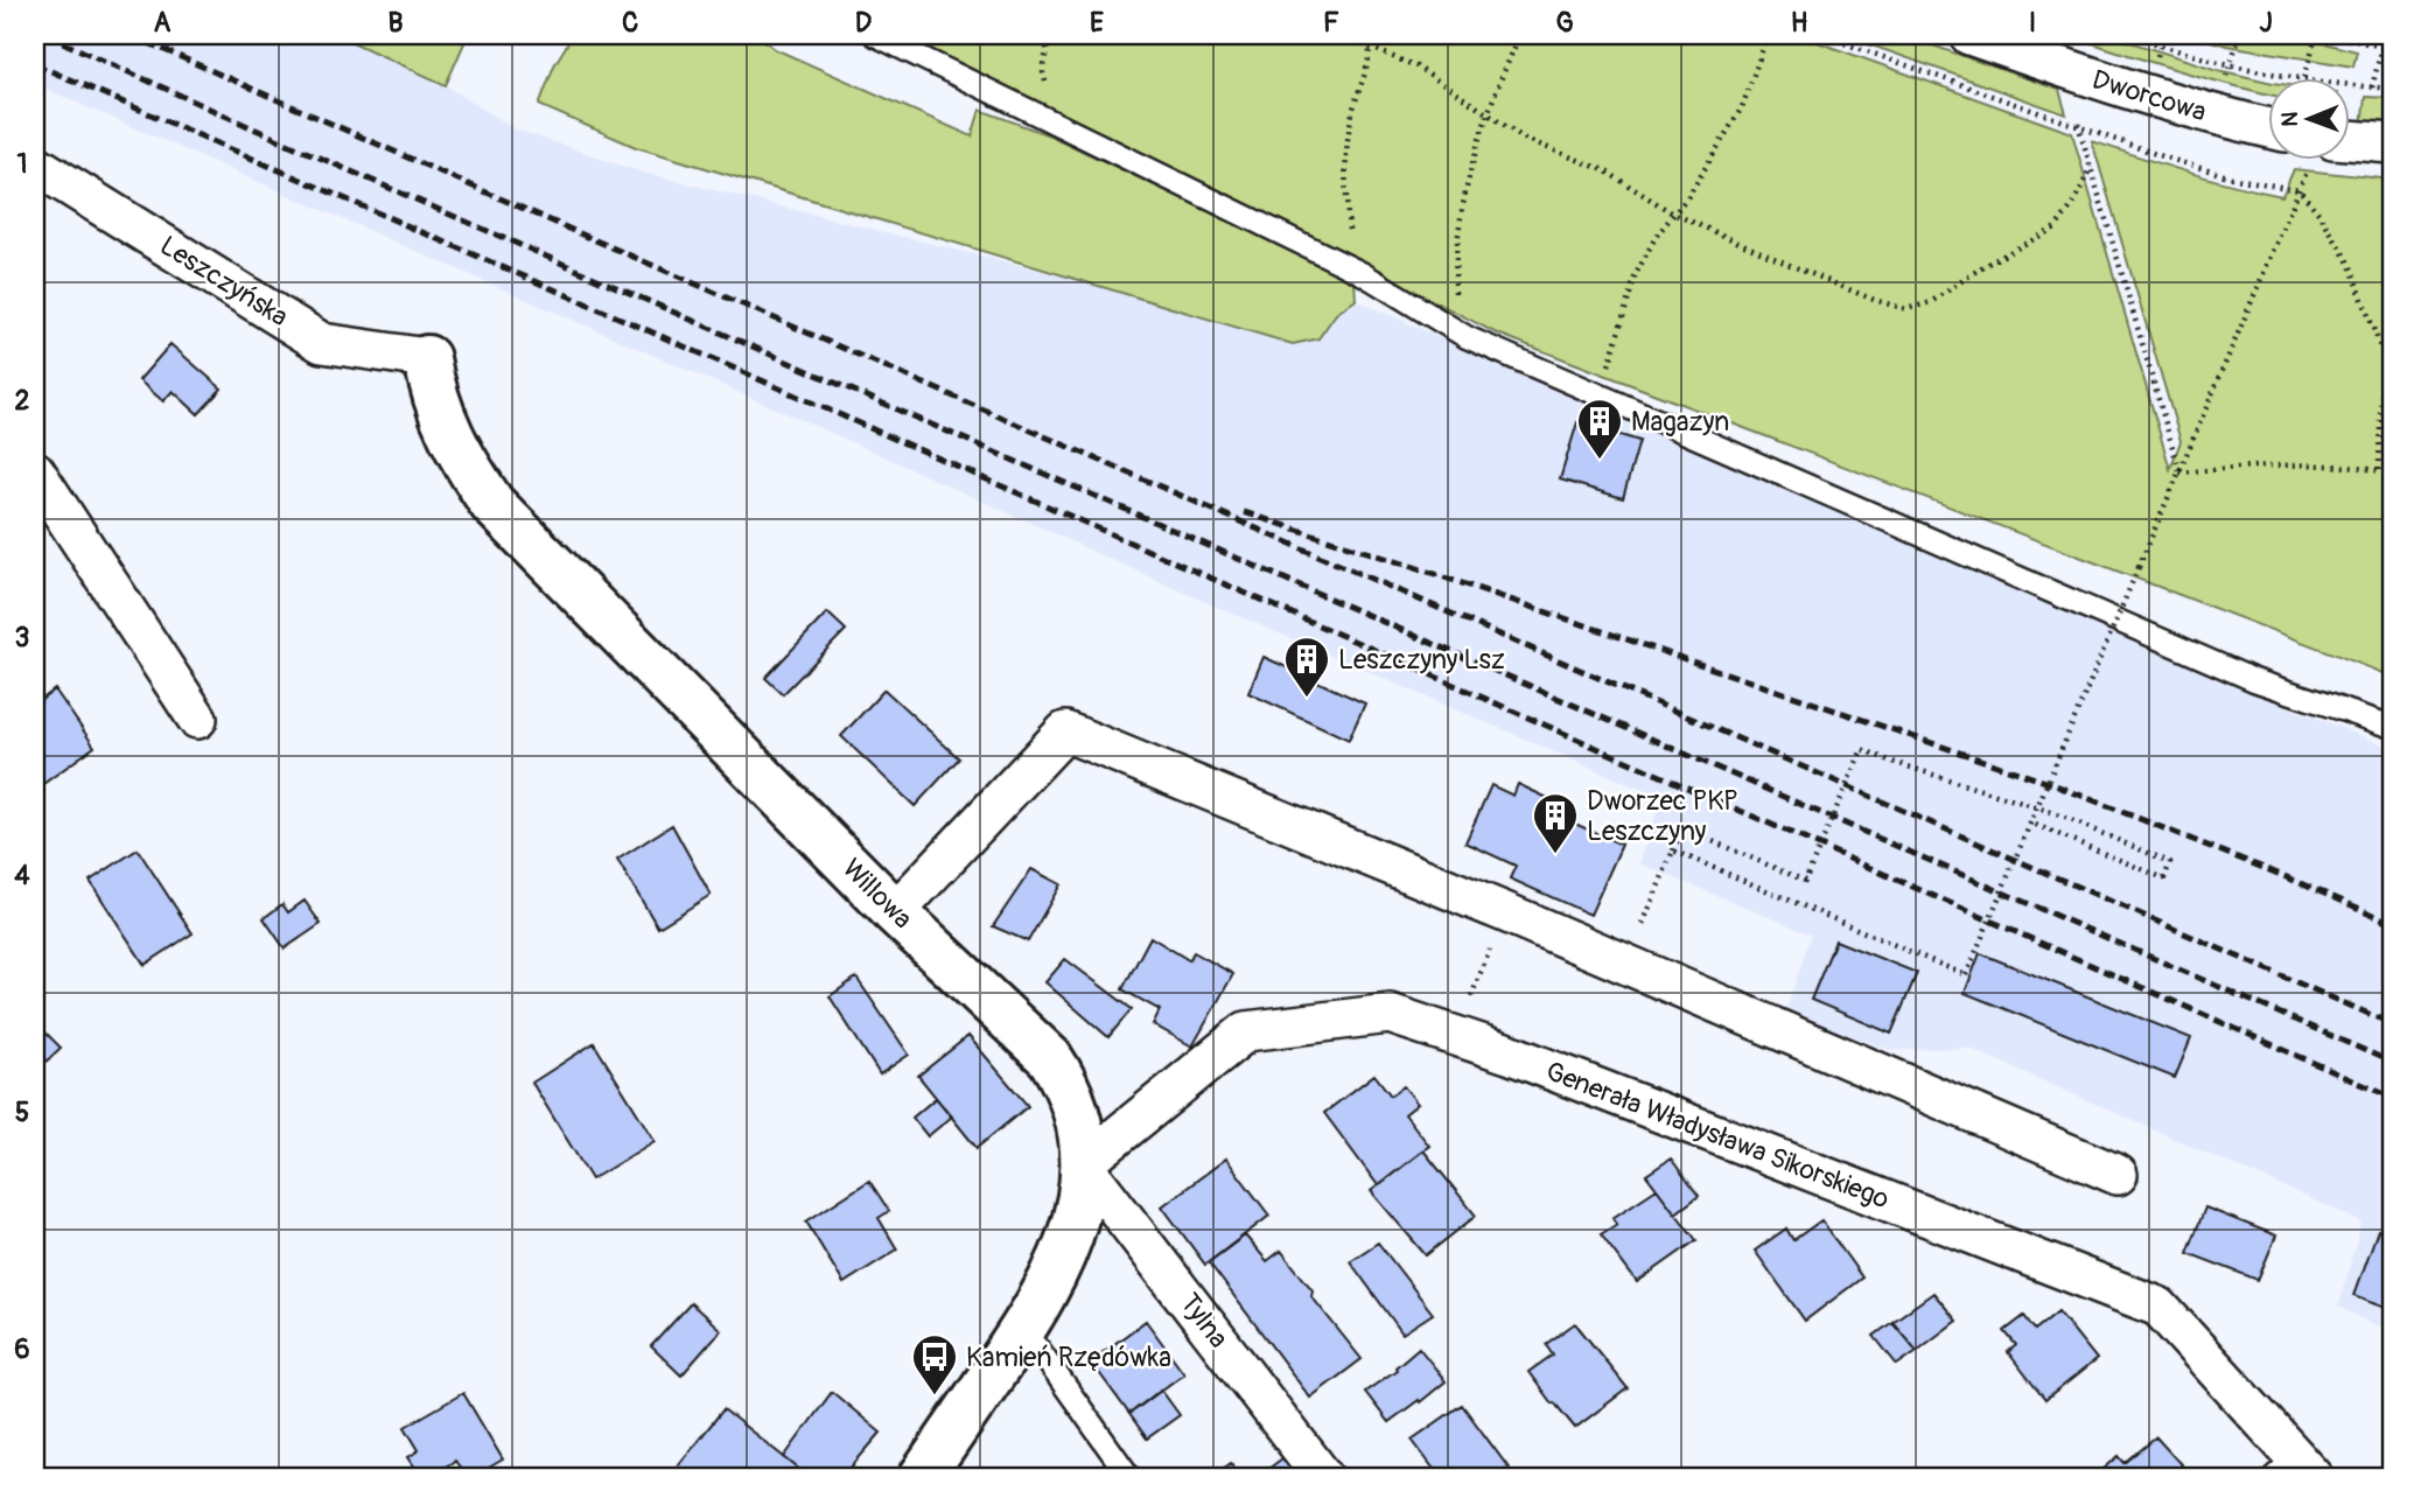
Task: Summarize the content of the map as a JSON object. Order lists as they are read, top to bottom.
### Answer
{
  "streets": {
    "street": [
      "Dworcowa",
      "Leszczyńska",
      "Willowa",
      "Generała Władysława Sikorskiego",
      "Tylna"
    ]
  },
  "crossings": [
    ["Leszczyńska", "Willowa"],
    ["Willowa", "Generała Władysława Sikorskiego"],
    ["Willowa", "Tylna"],
    ["Generała Władysława Sikorskiego", "Tylna"]
  ],
  "places": {
    "building": ["Magazyn", "Leszczyny Lsz", "Dworzec PKP Leszczyny"],
    "bus stop": ["Kamień Rzędówka"]
  },
  "north": "left",
  "grid": {
    "columns": [
      "A",
      "B",
      "C",
      "D",
      "E",
      "F",
      "G",
      "H",
      "I",
      "J"
    ],
    "rows": [
      "1",
      "2",
      "3",
      "4",
      "5",
      "6"
    ]
  }
}
